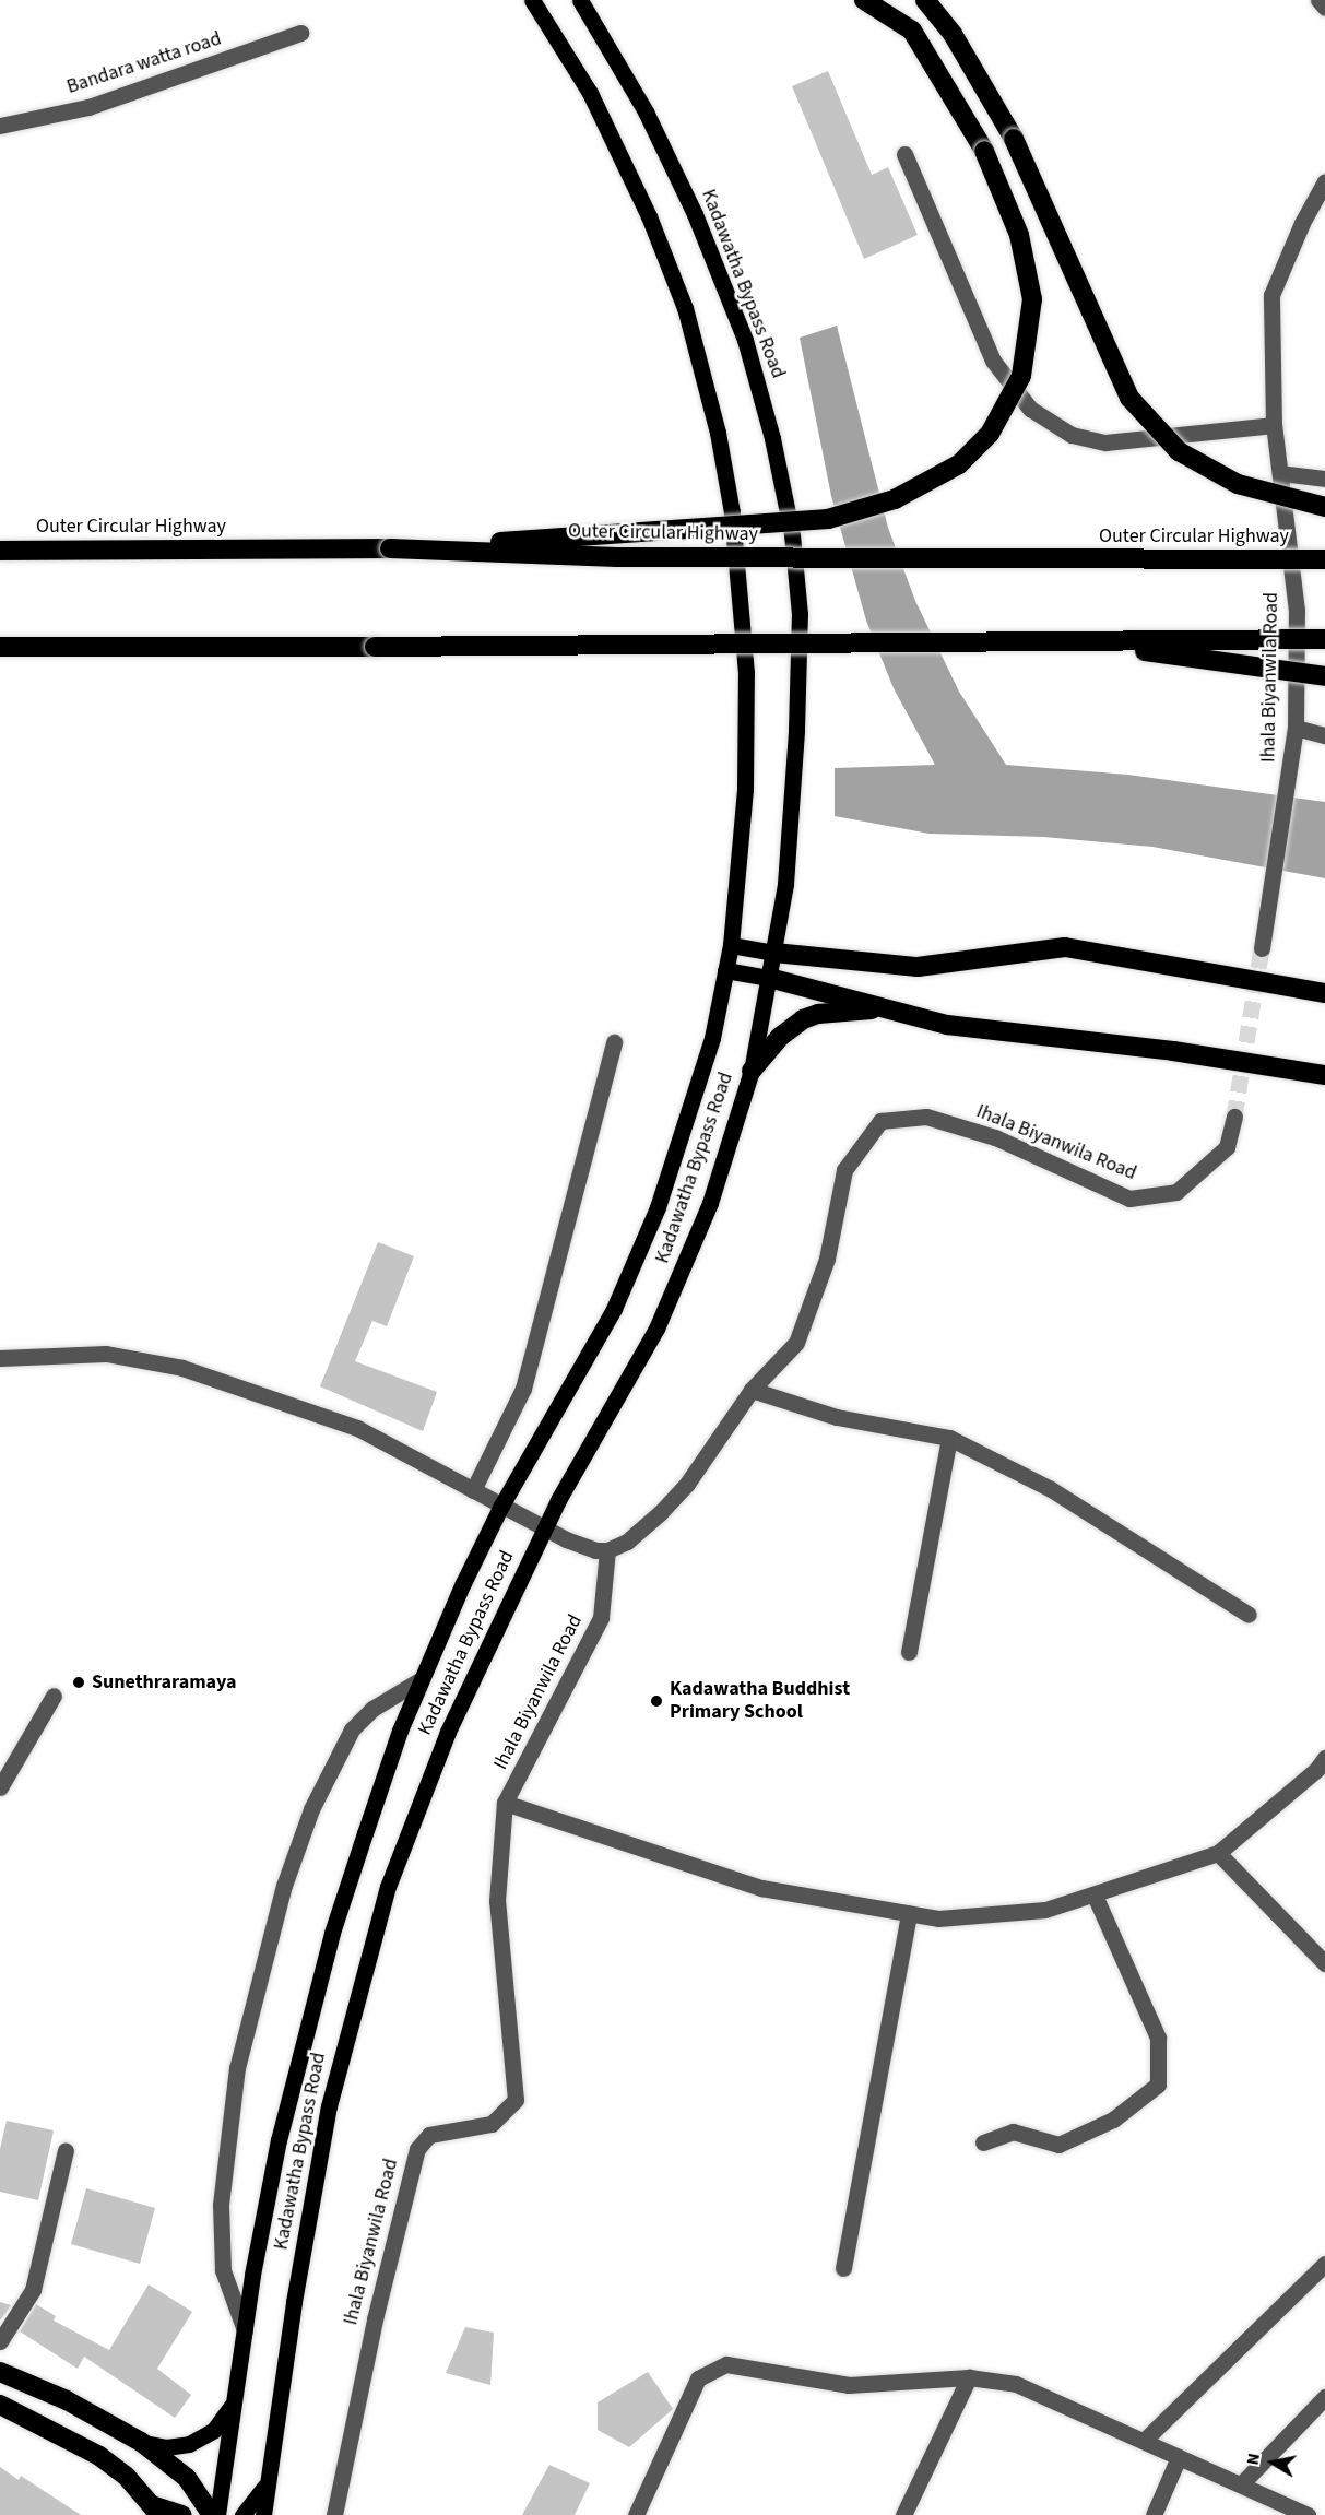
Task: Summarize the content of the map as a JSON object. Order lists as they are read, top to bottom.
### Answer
{
  "streets": {
    "highway": ["Outer Circular Highway"],
    "main road": ["Kadawatha Bypass Road"],
    "street": ["Bandara watta road", "Ihala Biyanwila Road"]
  },
  "places": ["Sunethraramaya", "Kadawatha Buddhist Primary School"],
  "north": "left"
}
